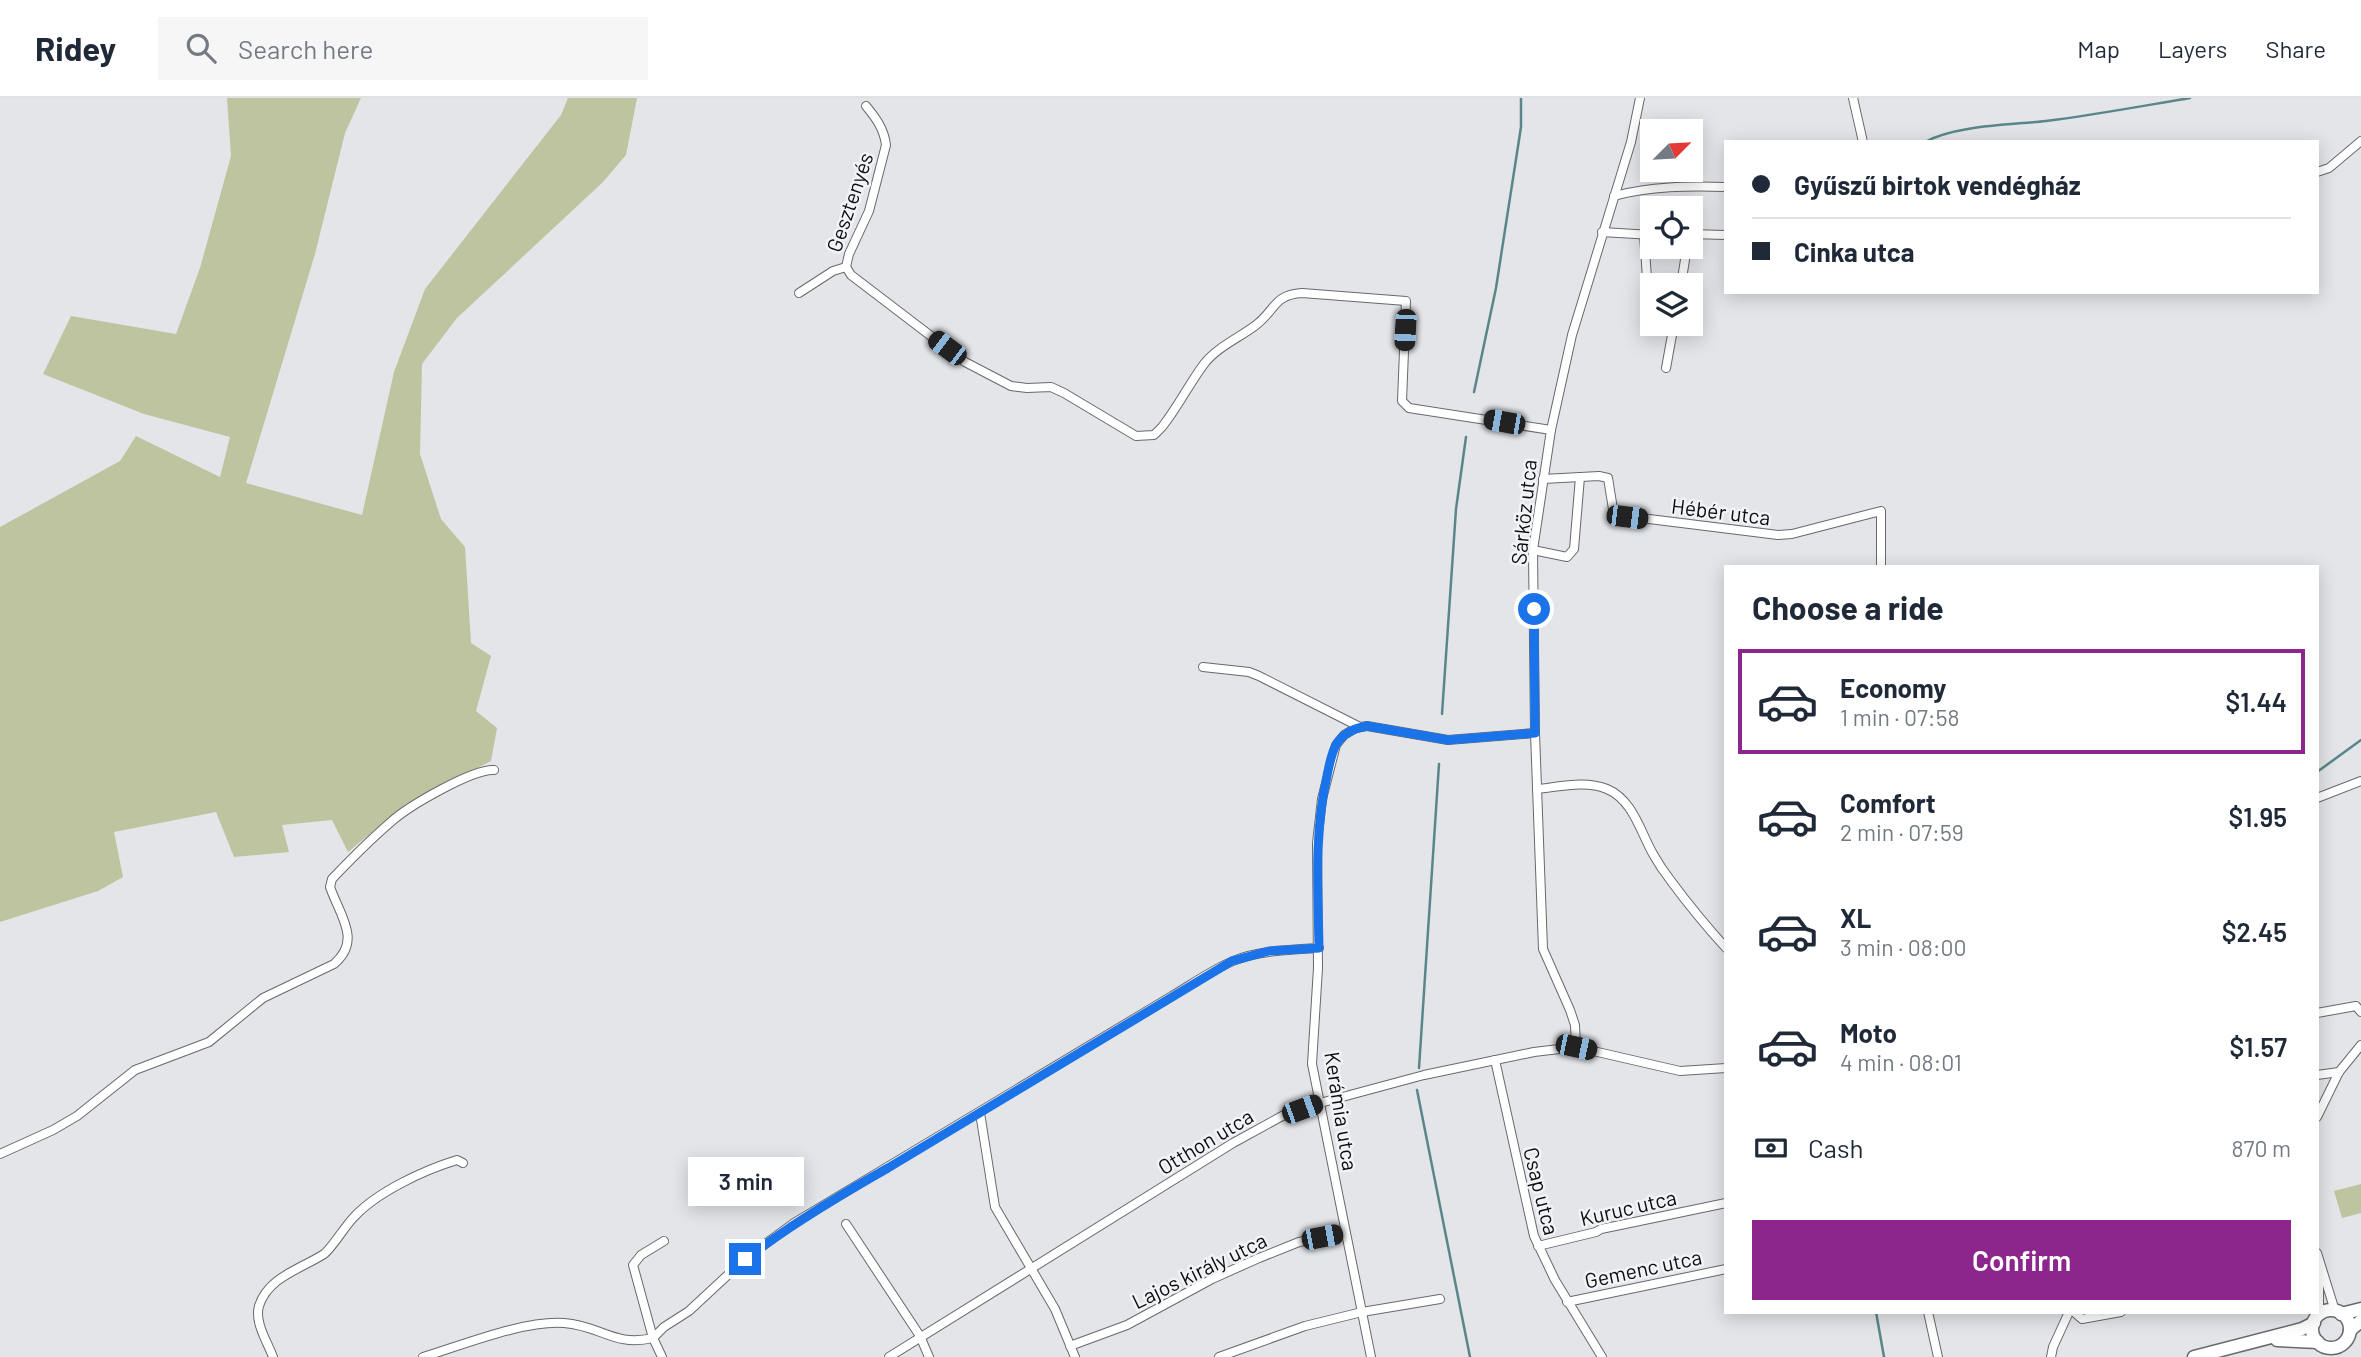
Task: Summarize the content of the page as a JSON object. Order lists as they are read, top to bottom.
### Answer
{
  "streets": {
    "street": [
      "Gesztenyés",
      "Hébér utca",
      "Sárköz utca",
      "Kerámia utca",
      "Otthon utca",
      "Csap utca",
      "Kuruc utca",
      "Gemenc utca",
      "Lajos király utca"
    ]
  },
  "crossings": [
    ["Gesztenyés", "Sárköz utca"],
    ["Hébér utca", "Sárköz utca"],
    ["Sárköz utca", "Otthon utca"],
    ["Kerámia utca", "Otthon utca"],
    ["Kerámia utca", "Lajos király utca"],
    ["Otthon utca", "Csap utca"],
    ["Csap utca", "Kuruc utca"],
    ["Csap utca", "Gemenc utca"]
  ],
  "north": "top right",
  "page": {
    "header": "Ridey",
    "search": "Search here",
    "nav": ["Map", "Layers", "Share"],
    "banner": ["Gyűszű birtok vendégház", "Cinka utca"],
    "heading": "Choose a ride",
    "list": [
      {
        "name": "Economy",
        "note": "1 min · 07:58",
        "value": "$1.44"
      },
      {
        "name": "Comfort",
        "note": "2 min · 07:59",
        "value": "$1.95"
      },
      {
        "name": "XL",
        "note": "3 min · 08:00",
        "value": "$2.45"
      },
      {
        "name": "Moto",
        "note": "4 min · 08:01",
        "value": "$1.57"
      }
    ],
    "pay": ["Cash", "870 m"],
    "bubble": "3 min",
    "buttons": "Confirm"
  }
}
